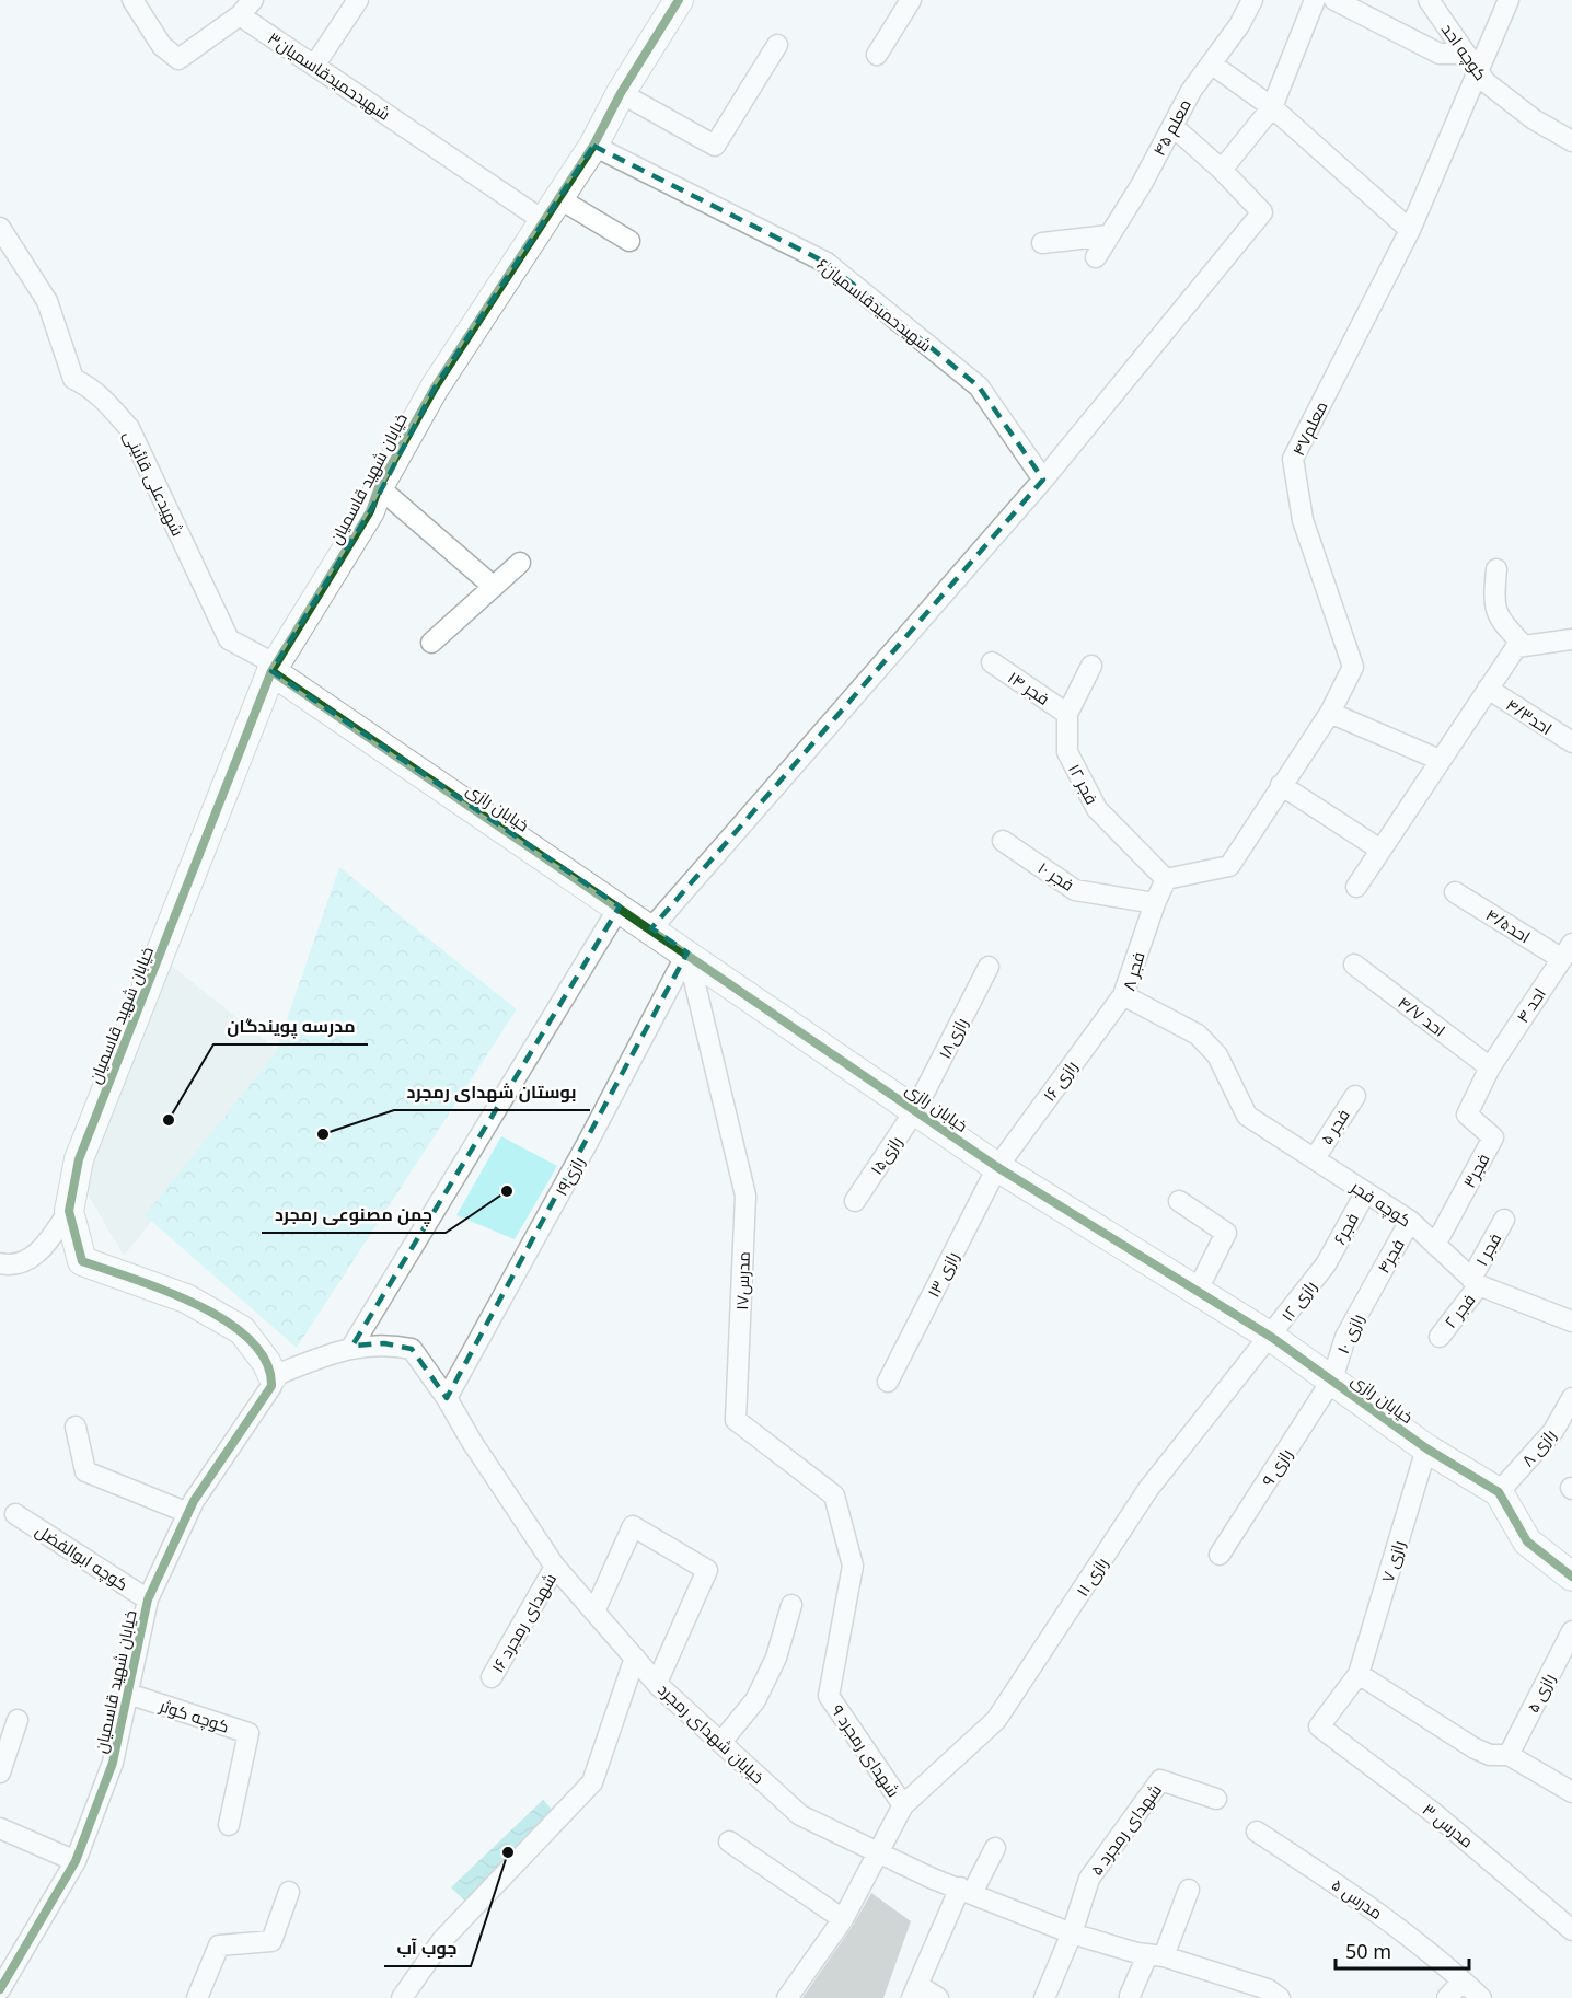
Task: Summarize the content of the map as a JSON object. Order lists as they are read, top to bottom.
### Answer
{
  "streets": {
    "street": [
      "کوچه احد",
      "شهیدحمیدقاسمیان۳",
      "معلم ۴۵",
      "شهیدحمیدقاسمیان۶",
      "معلم۴۷",
      "خیابان شهید قاسمیان",
      "شهیدعلی قائینی",
      "فجر ۱۴",
      "احد۴/۳",
      "فجر ۱۲",
      "خیابان رازی",
      "فجر ۱۰",
      "احد۴/۵",
      "فجر ۸",
      "احد ۴",
      "احد ۴/۷",
      "رازی۱۸",
      "رازی ۱۶",
      "فجر ۵",
      "رازی۱۵",
      "فجر۳",
      "رازی۱۹",
      "کوچه فجر",
      "فجر۶",
      "فجر ۱",
      "فجر۴",
      "رازی ۱۳",
      "مدرس۱۷",
      "رازی ۱۲",
      "فجر ۲",
      "رازی ۱۰",
      "رازی ۸",
      "رازی ۹",
      "کوچه ابوالفضل",
      "رازی ۷",
      "رازی ۱۱",
      "شهدای رمجرد ۱۶",
      "رازی ۵",
      "کوچه کوثر",
      "خیابان شهدای رمجرد",
      "شهدای رمجرد ۹",
      "مدرس ۳",
      "شهدای رمجرد ۵",
      "مدرس ۵"
    ]
  },
  "crossings": [
    ["کوچه احد", "معلم۴۷"],
    ["شهیدحمیدقاسمیان۳", "خیابان شهید قاسمیان"],
    ["شهیدحمیدقاسمیان۶", "خیابان شهید قاسمیان"],
    ["معلم۴۷", "فجر ۱۲"],
    ["معلم۴۷", "فجر ۸"],
    ["خیابان شهید قاسمیان", "شهیدعلی قائینی"],
    ["خیابان شهید قاسمیان", "خیابان رازی"],
    ["خیابان شهید قاسمیان", "کوچه ابوالفضل"],
    ["خیابان شهید قاسمیان", "کوچه کوثر"],
    ["خیابان شهید قاسمیان", "خیابان شهدای رمجرد"],
    ["شهیدعلی قائینی", "خیابان رازی"],
    ["فجر ۱۴", "فجر ۱۲"],
    ["فجر ۱۲", "فجر ۸"],
    ["خیابان رازی", "رازی۱۸"],
    ["خیابان رازی", "رازی ۱۶"],
    ["خیابان رازی", "رازی۱۵"],
    ["خیابان رازی", "رازی۱۹"],
    ["خیابان رازی", "رازی ۱۳"],
    ["خیابان رازی", "مدرس۱۷"],
    ["خیابان رازی", "رازی ۱۲"],
    ["خیابان رازی", "رازی ۱۰"],
    ["خیابان رازی", "رازی ۸"],
    ["خیابان رازی", "رازی ۹"],
    ["خیابان رازی", "رازی ۷"],
    ["خیابان رازی", "رازی ۱۱"],
    ["فجر ۱۰", "فجر ۸"],
    ["احد۴/۵", "احد ۴"],
    ["فجر ۸", "رازی ۱۶"],
    ["فجر ۸", "کوچه فجر"],
    ["احد ۴", "احد ۴/۷"],
    ["احد ۴", "فجر۳"],
    ["احد ۴/۷", "فجر۳"],
    ["رازی۱۸", "رازی۱۵"],
    ["رازی ۱۶", "رازی ۱۳"],
    ["فجر ۵", "کوچه فجر"],
    ["فجر۳", "کوچه فجر"],
    ["رازی۱۹", "مدرس۱۷"],
    ["رازی۱۹", "خیابان شهدای رمجرد"],
    ["کوچه فجر", "فجر۶"],
    ["کوچه فجر", "فجر ۱"],
    ["کوچه فجر", "فجر۴"],
    ["کوچه فجر", "فجر ۲"],
    ["فجر۶", "رازی ۱۲"],
    ["فجر ۱", "فجر ۲"],
    ["فجر۴", "رازی ۱۰"],
    ["مدرس۱۷", "شهدای رمجرد ۹"],
    ["رازی ۱۲", "رازی ۱۱"],
    ["رازی ۱۰", "رازی ۹"],
    ["رازی ۷", "مدرس ۳"],
    ["رازی ۱۱", "شهدای رمجرد ۹"],
    ["شهدای رمجرد ۱۶", "خیابان شهدای رمجرد"],
    ["خیابان شهدای رمجرد", "شهدای رمجرد ۹"],
    ["خیابان شهدای رمجرد", "شهدای رمجرد ۵"]
  ],
  "places": [
    "مدرسه پویندگان",
    "بوستان شهدای رمجرد",
    "چمن مصنوعی رمجرد",
    "جوب آب"
  ],
  "scale_bar": "50 m"
}
